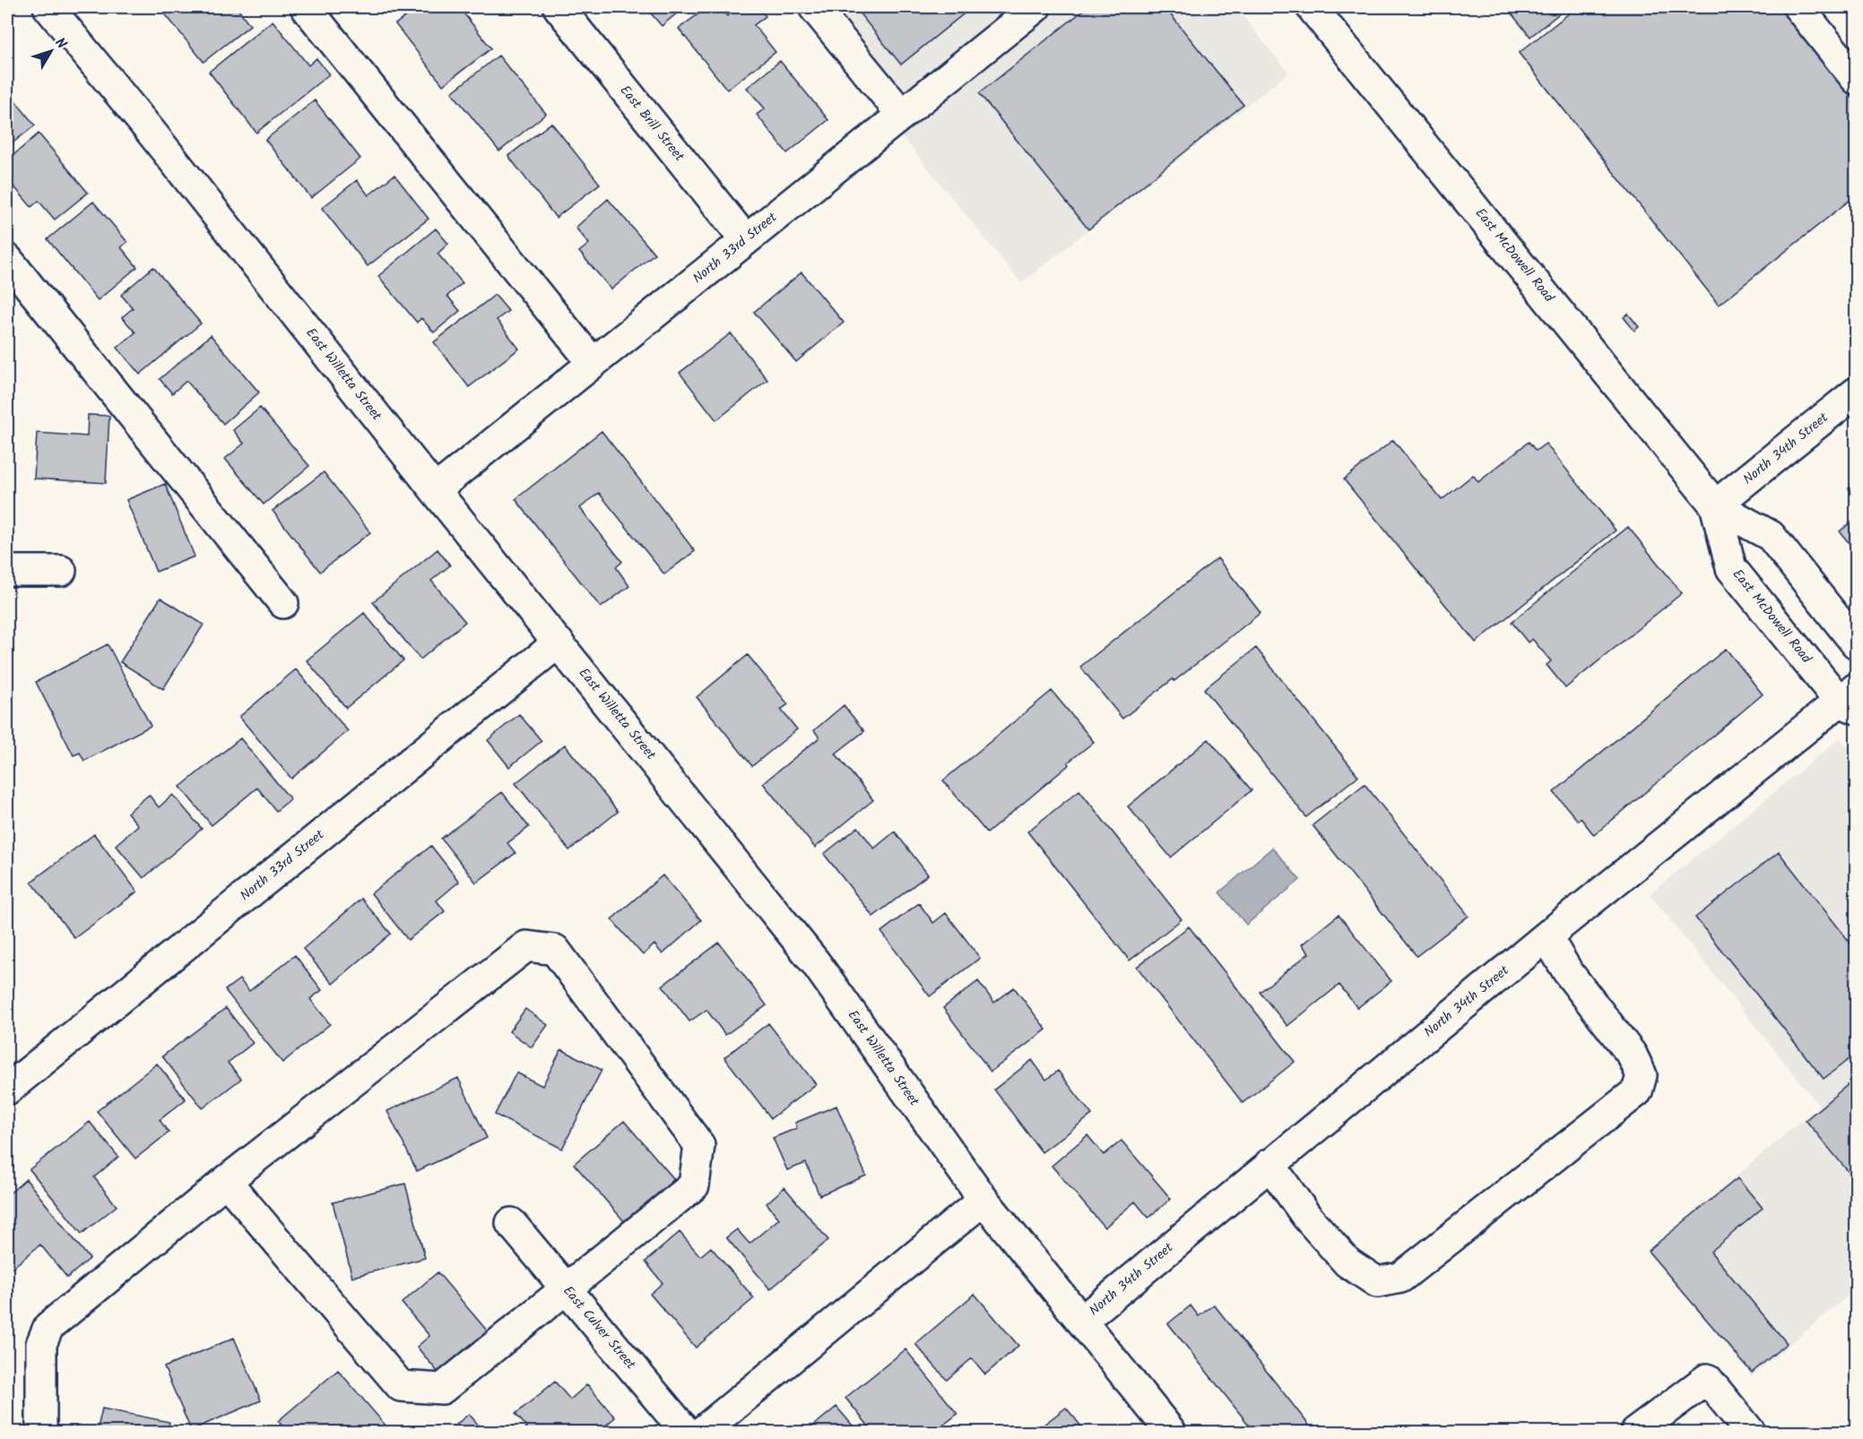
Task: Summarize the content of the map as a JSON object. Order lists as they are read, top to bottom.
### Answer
{
  "streets": {
    "street": [
      "East Brill Street",
      "North 33rd Street",
      "East McDowell Road",
      "East Willetta Street",
      "North 34th Street",
      "East Culver Street"
    ]
  },
  "crossings": [
    ["East Brill Street", "North 33rd Street"],
    ["North 33rd Street", "East Willetta Street"],
    ["East McDowell Road", "North 34th Street"],
    ["East Willetta Street", "North 34th Street"]
  ],
  "north": "top right"
}
